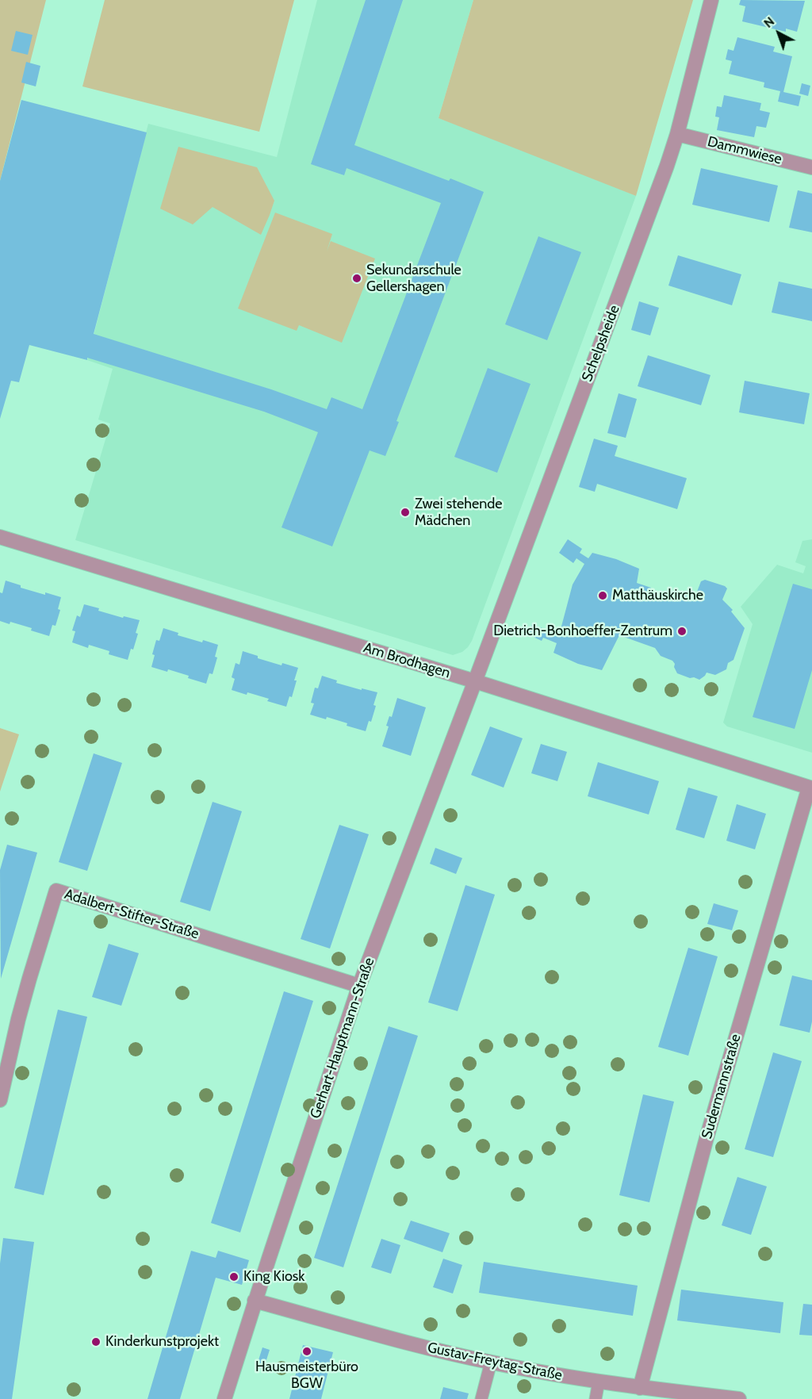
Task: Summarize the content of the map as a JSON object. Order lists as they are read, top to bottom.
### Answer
{
  "streets": {
    "street": [
      "Dammwiese",
      "Schelpsheide",
      "Am Brodhagen",
      "Adalbert-Stifter-Straße",
      "Gerhart-Hauptmann-Straße",
      "Sudermannstraße",
      "Gustav-Freytag-Straße"
    ]
  },
  "crossings": [
    ["Dammwiese", "Schelpsheide"],
    ["Schelpsheide", "Am Brodhagen"],
    ["Schelpsheide", "Gerhart-Hauptmann-Straße"],
    ["Am Brodhagen", "Gerhart-Hauptmann-Straße"],
    ["Am Brodhagen", "Sudermannstraße"],
    ["Adalbert-Stifter-Straße", "Gerhart-Hauptmann-Straße"],
    ["Gerhart-Hauptmann-Straße", "Gustav-Freytag-Straße"],
    ["Sudermannstraße", "Gustav-Freytag-Straße"]
  ],
  "places": [
    "Sekundarschule Gellershagen",
    "Zwei stehende Mädchen",
    "Matthäuskirche",
    "Dietrich-Bonhoeffer-Zentrum",
    "King Kiosk",
    "Kinderkunstprojekt",
    "Hausmeisterbüro BGW"
  ],
  "north": "top left"
}
